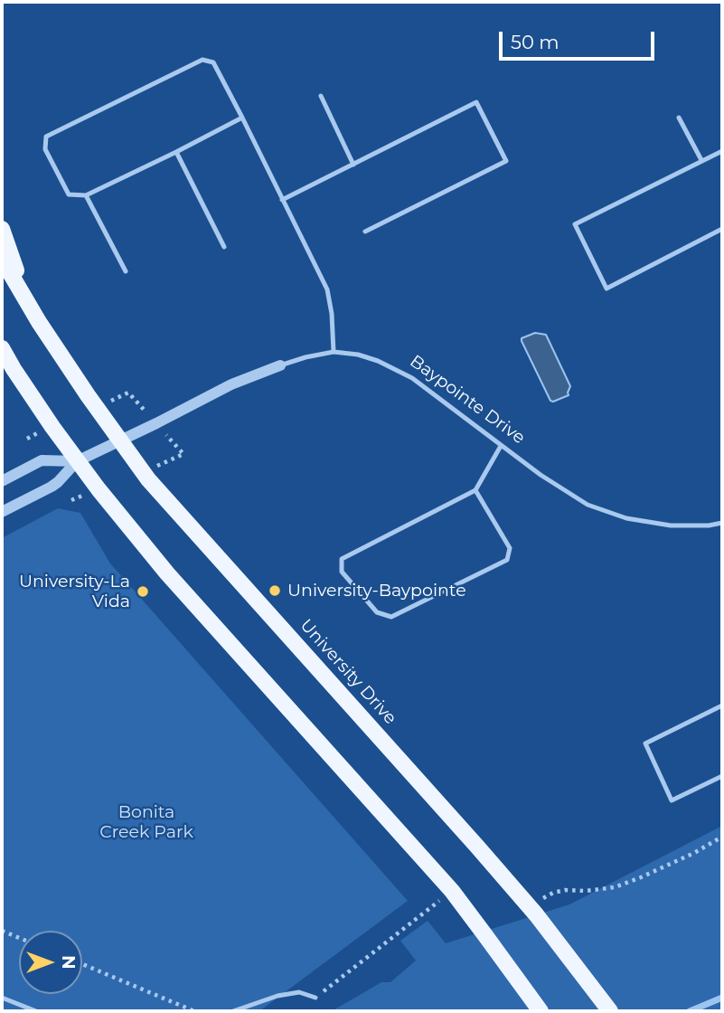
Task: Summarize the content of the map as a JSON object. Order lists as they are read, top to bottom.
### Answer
{
  "streets": {
    "main road": ["University Drive"],
    "street": ["Baypointe Drive"]
  },
  "crossings": [
    ["Baypointe Drive", "University Drive"]
  ],
  "parks": ["Bonita Creek Park"],
  "places": ["University-Baypointe", "University-La Vida"],
  "scale_bar": "50 m",
  "north": "right"
}
